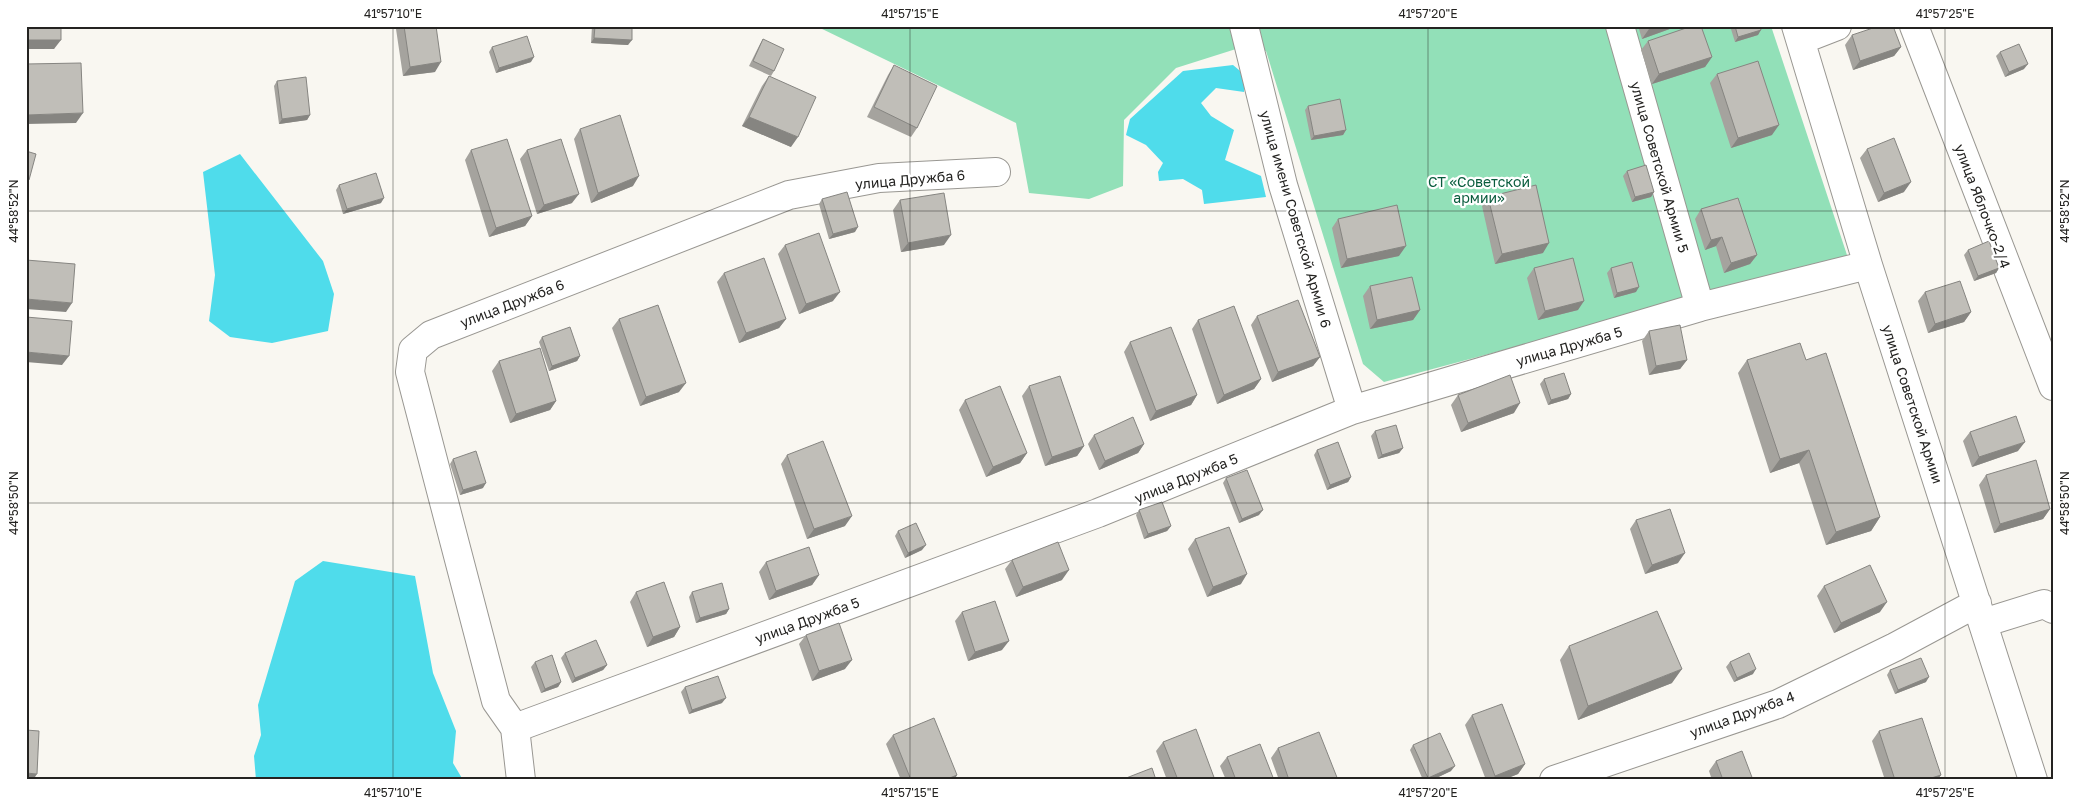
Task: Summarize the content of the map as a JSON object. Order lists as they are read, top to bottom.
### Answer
{
  "streets": {
    "street": [
      "улица Советской Армии 5",
      "улица Дружба 6",
      "улица Яблочко-2/4",
      "улица имени Советской Армии 6",
      "улица Дружба 5",
      "улица Советской Армии",
      "улица Дружба 4"
    ]
  },
  "crossings": [
    ["улица Советской Армии 5", "улица Дружба 5"],
    ["улица Дружба 6", "улица Дружба 5"],
    ["улица имени Советской Армии 6", "улица Дружба 5"],
    ["улица Дружба 5", "улица Советской Армии"],
    ["улица Советской Армии", "улица Дружба 4"]
  ],
  "parks": ["СТ «Советской армии»"],
  "coordinates": [
    "41°57'10\"E",
    "41°57'15\"E",
    "41°57'20\"E",
    "41°57'25\"E",
    "44°58'52\"N",
    "44°58'50\"N"
  ]
}
